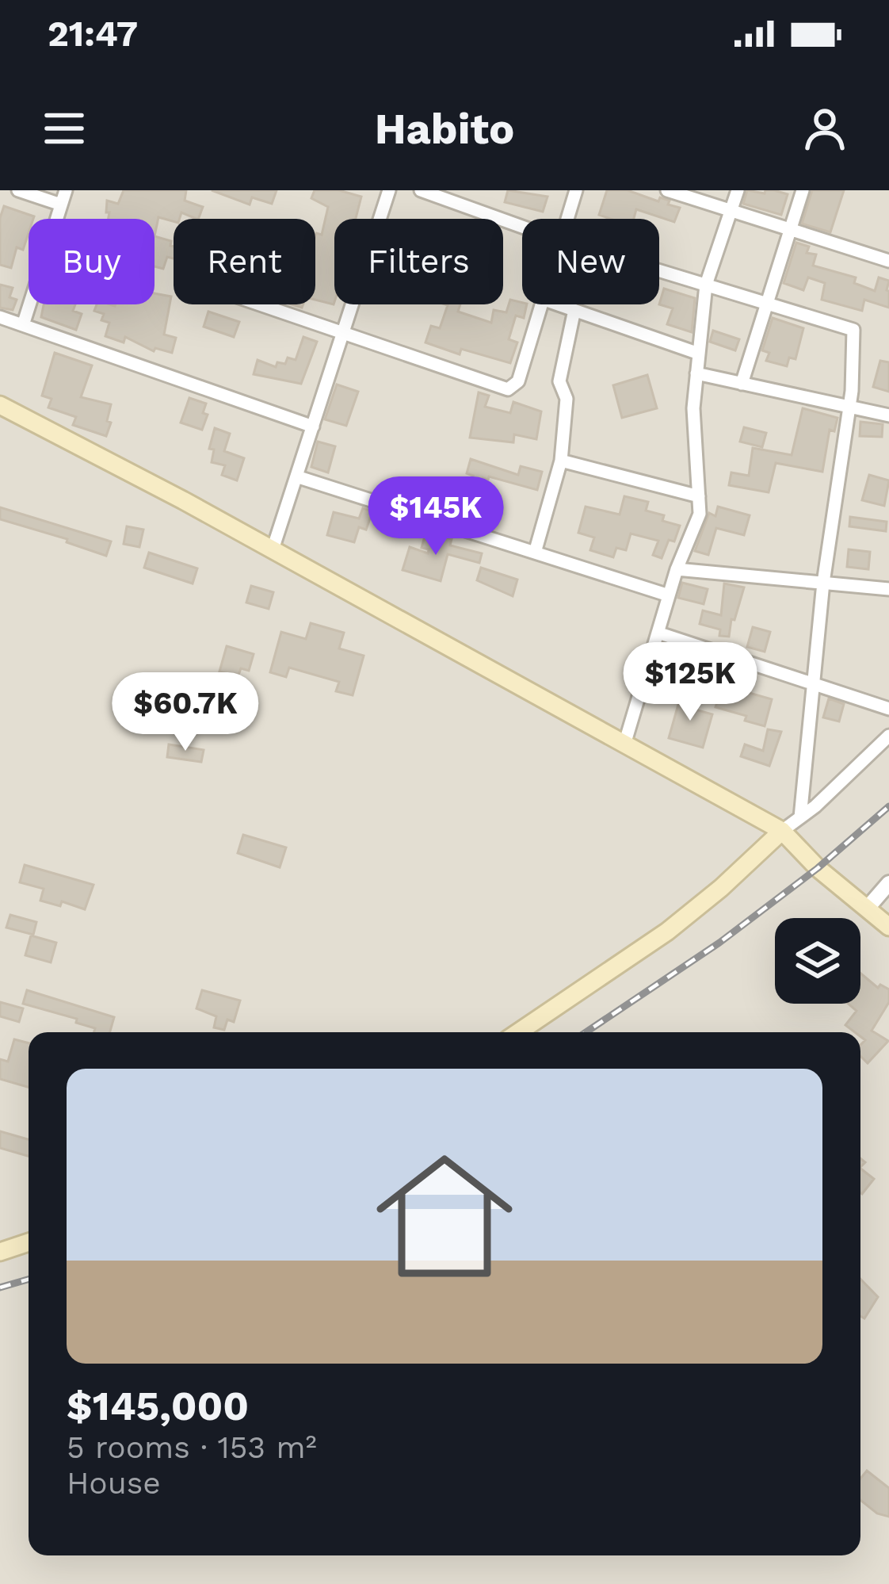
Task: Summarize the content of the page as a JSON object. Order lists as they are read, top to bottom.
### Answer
{
  "page": {
    "status": "21:47",
    "header": "Habito",
    "chip": [
      "Buy",
      "Rent",
      "Filters",
      "New"
    ],
    "price": ["$145K", "$125K", "$60.7K"],
    "list": [
      {
        "name": "$145,000",
        "note": "5 rooms · 153 m² · House"
      }
    ]
  }
}
